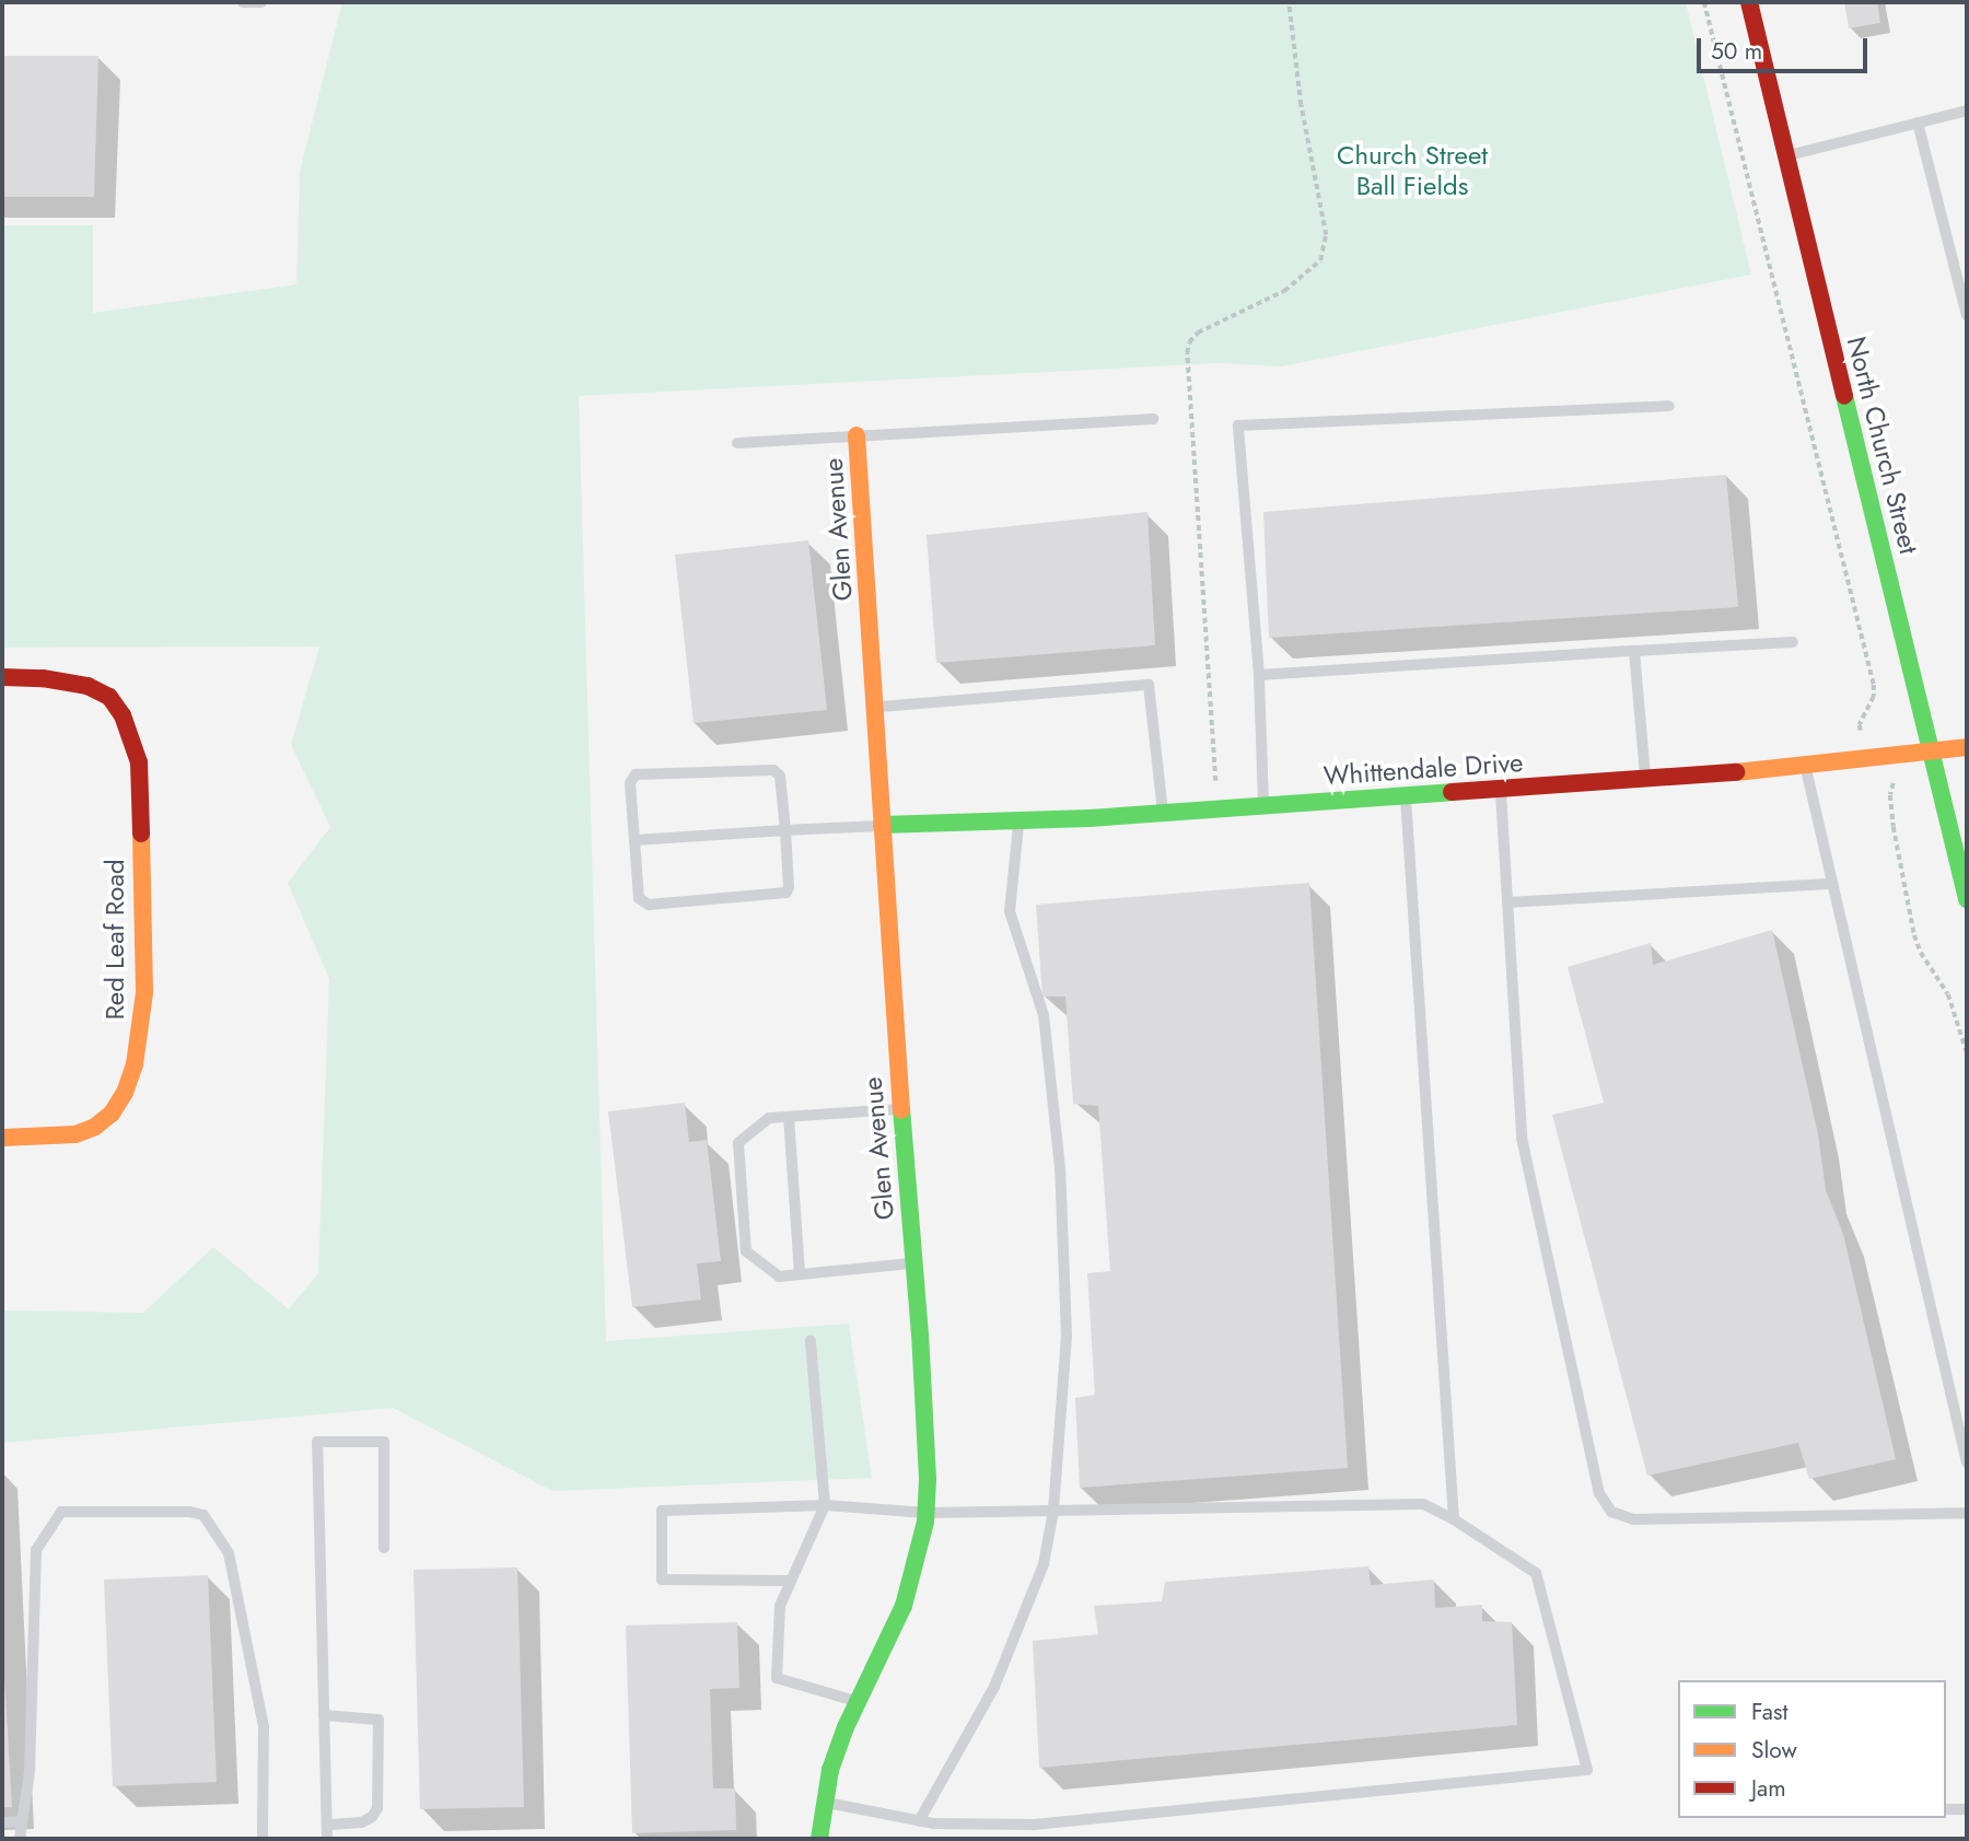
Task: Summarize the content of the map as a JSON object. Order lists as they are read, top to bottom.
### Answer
{
  "streets": {
    "street": [
      "North Church Street",
      "Glen Avenue",
      "Whittendale Drive",
      "Red Leaf Road"
    ]
  },
  "crossings": [
    ["North Church Street", "Whittendale Drive"],
    ["Glen Avenue", "Whittendale Drive"]
  ],
  "parks": ["Church Street Ball Fields"],
  "legend": ["Fast", "Slow", "Jam"],
  "scale_bar": "50 m"
}
